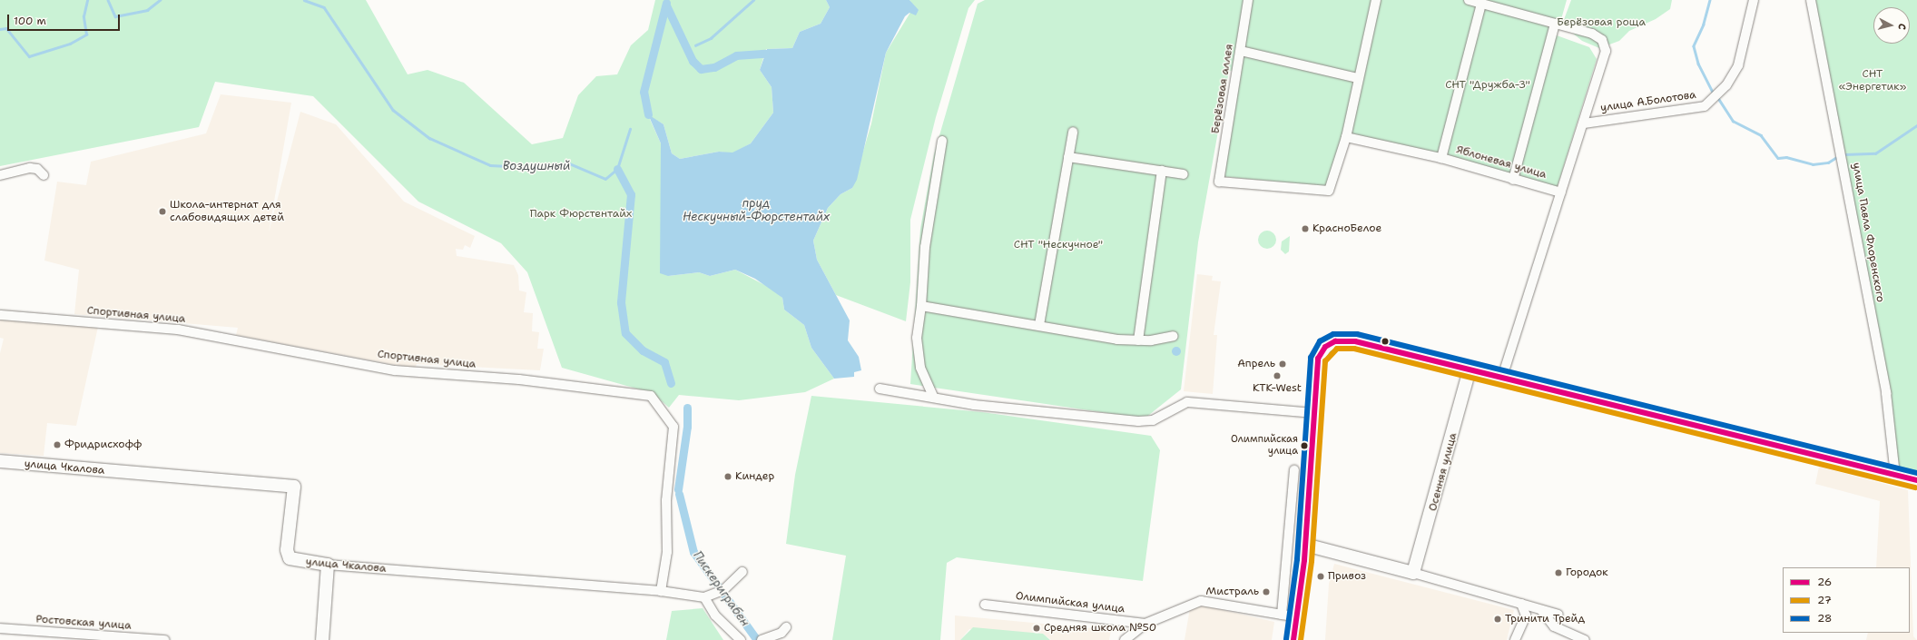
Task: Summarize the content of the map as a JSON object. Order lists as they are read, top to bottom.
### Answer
{
  "streets": {
    "main road": ["улица Чкалова", "Осенняя улица"],
    "street": [
      "Берёзовая аллея",
      "улица А.Болотова",
      "Яблоневая улица",
      "улица Павла Флоренского",
      "Спортивная улица",
      "Олимпийская улица",
      "Ростовская улица"
    ]
  },
  "crossings": [
    ["Спортивная улица", "улица Чкалова"]
  ],
  "water": ["Воздушный", "пруд Нескучный-Фюрстентайх", "Пискериграбен"],
  "parks": [
    "Берёзовая роща",
    "СНТ «Энергетик»",
    "СНТ \"Дружба-3\"",
    "Парк Фюрстентайх",
    "СНТ \"Нескучное\""
  ],
  "places": [
    "Школа-интернат для слабовидящих детей",
    "КрасноБелое",
    "Апрель",
    "KTK-West",
    "Фридрисхофф",
    "Олимпийская улица",
    "Киндер",
    "Городок",
    "Привоз",
    "Мистраль",
    "Тринити Трейд",
    "Средняя школа №50"
  ],
  "lines": ["transit line 28", "transit line 26", "transit line 27"],
  "legend": ["26", "27", "28"],
  "scale_bar": "100 m",
  "north": "right"
}
